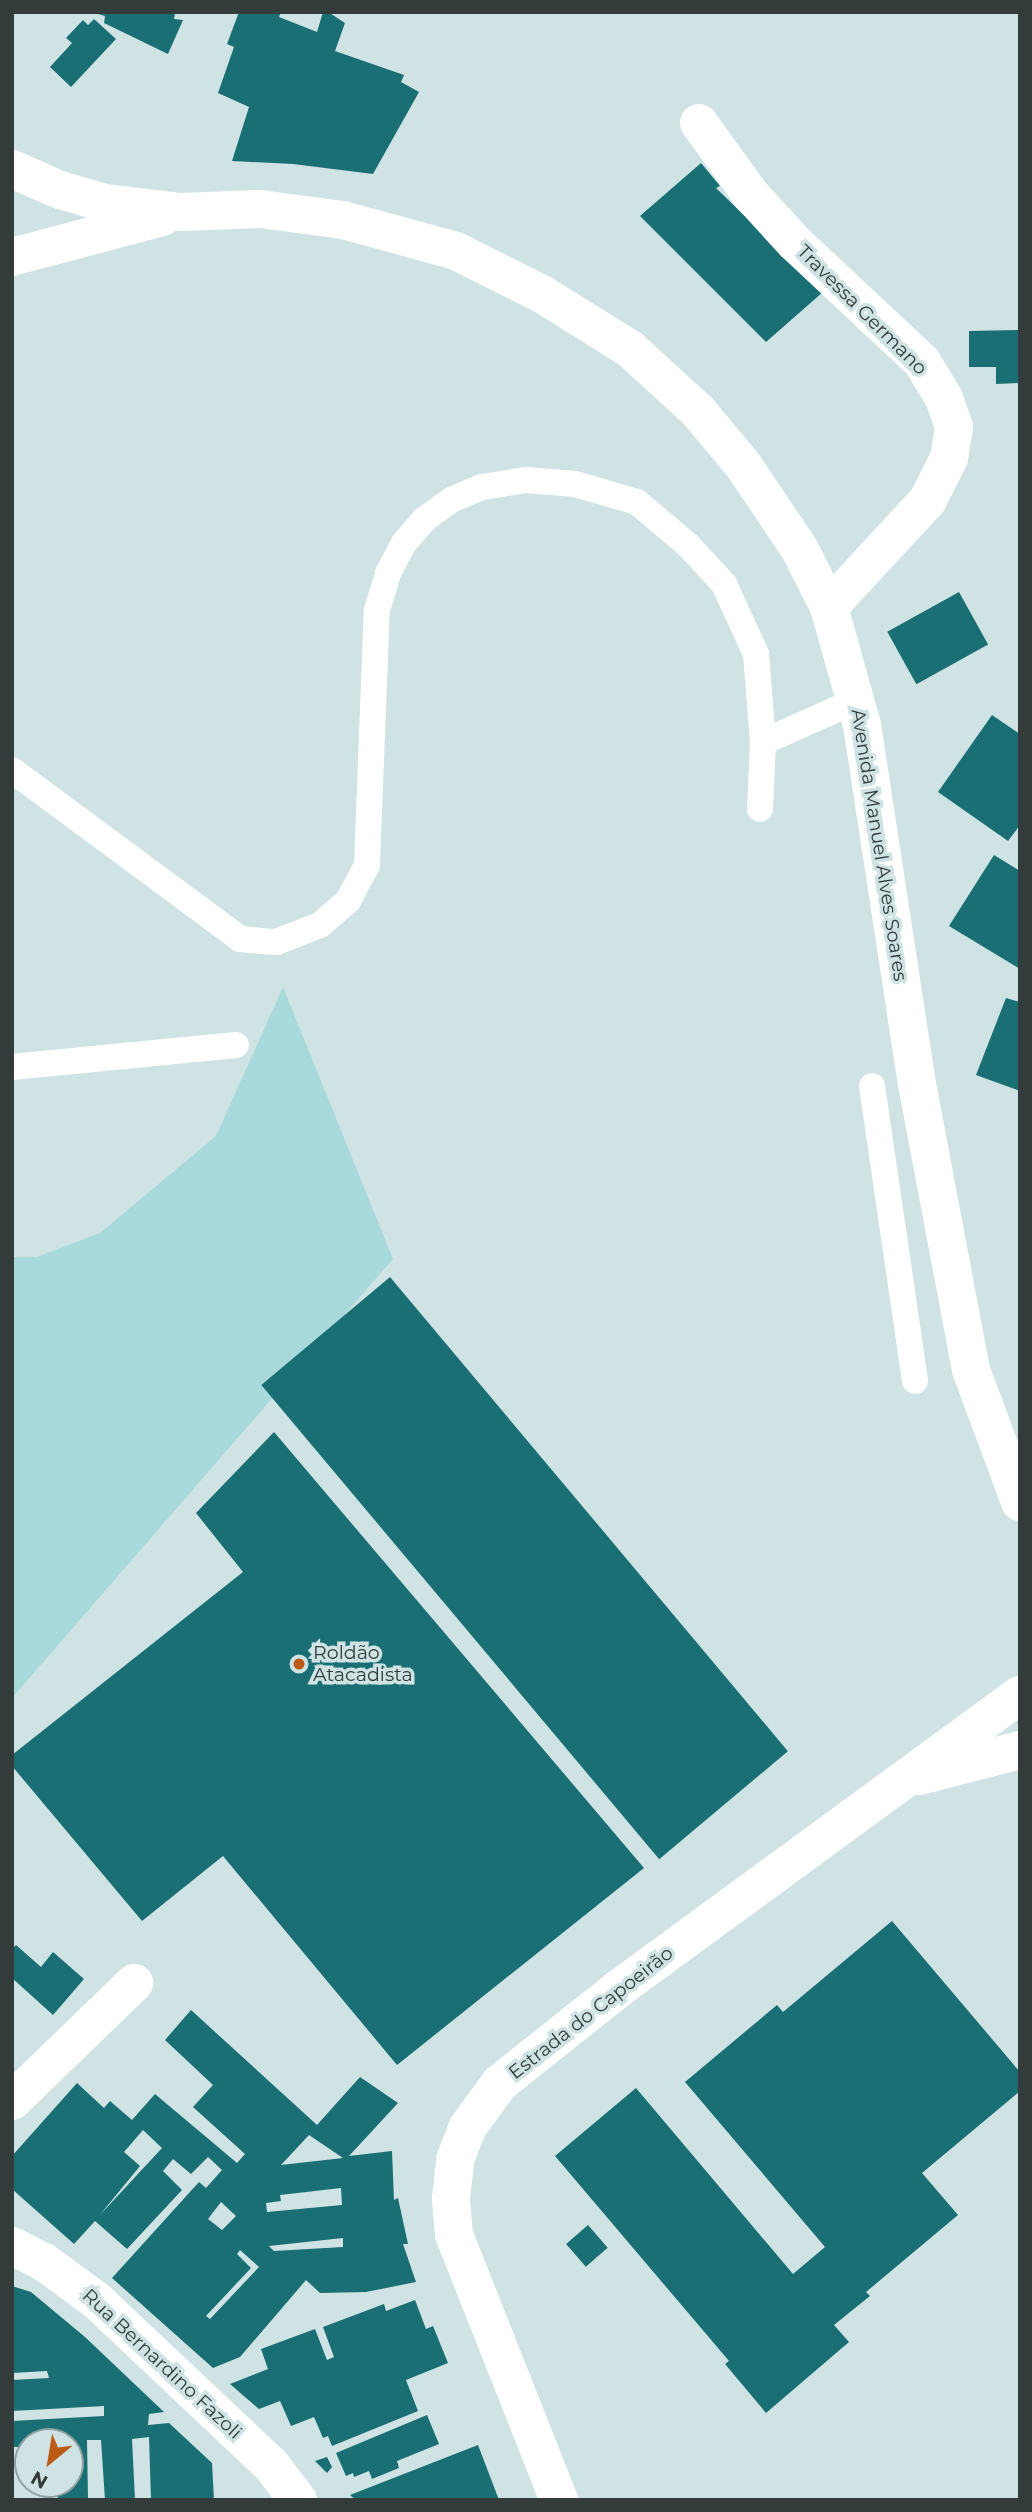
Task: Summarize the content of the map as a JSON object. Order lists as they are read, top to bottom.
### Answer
{
  "streets": {
    "street": [
      "Travessa Germano",
      "Avenida Manuel Alves Soares",
      "Estrada do Capoeirão",
      "Rua Bernardino Fazoli"
    ]
  },
  "crossings": [
    ["Travessa Germano", "Avenida Manuel Alves Soares"]
  ],
  "places": ["Roldão Atacadista"],
  "north": "bottom left"
}
